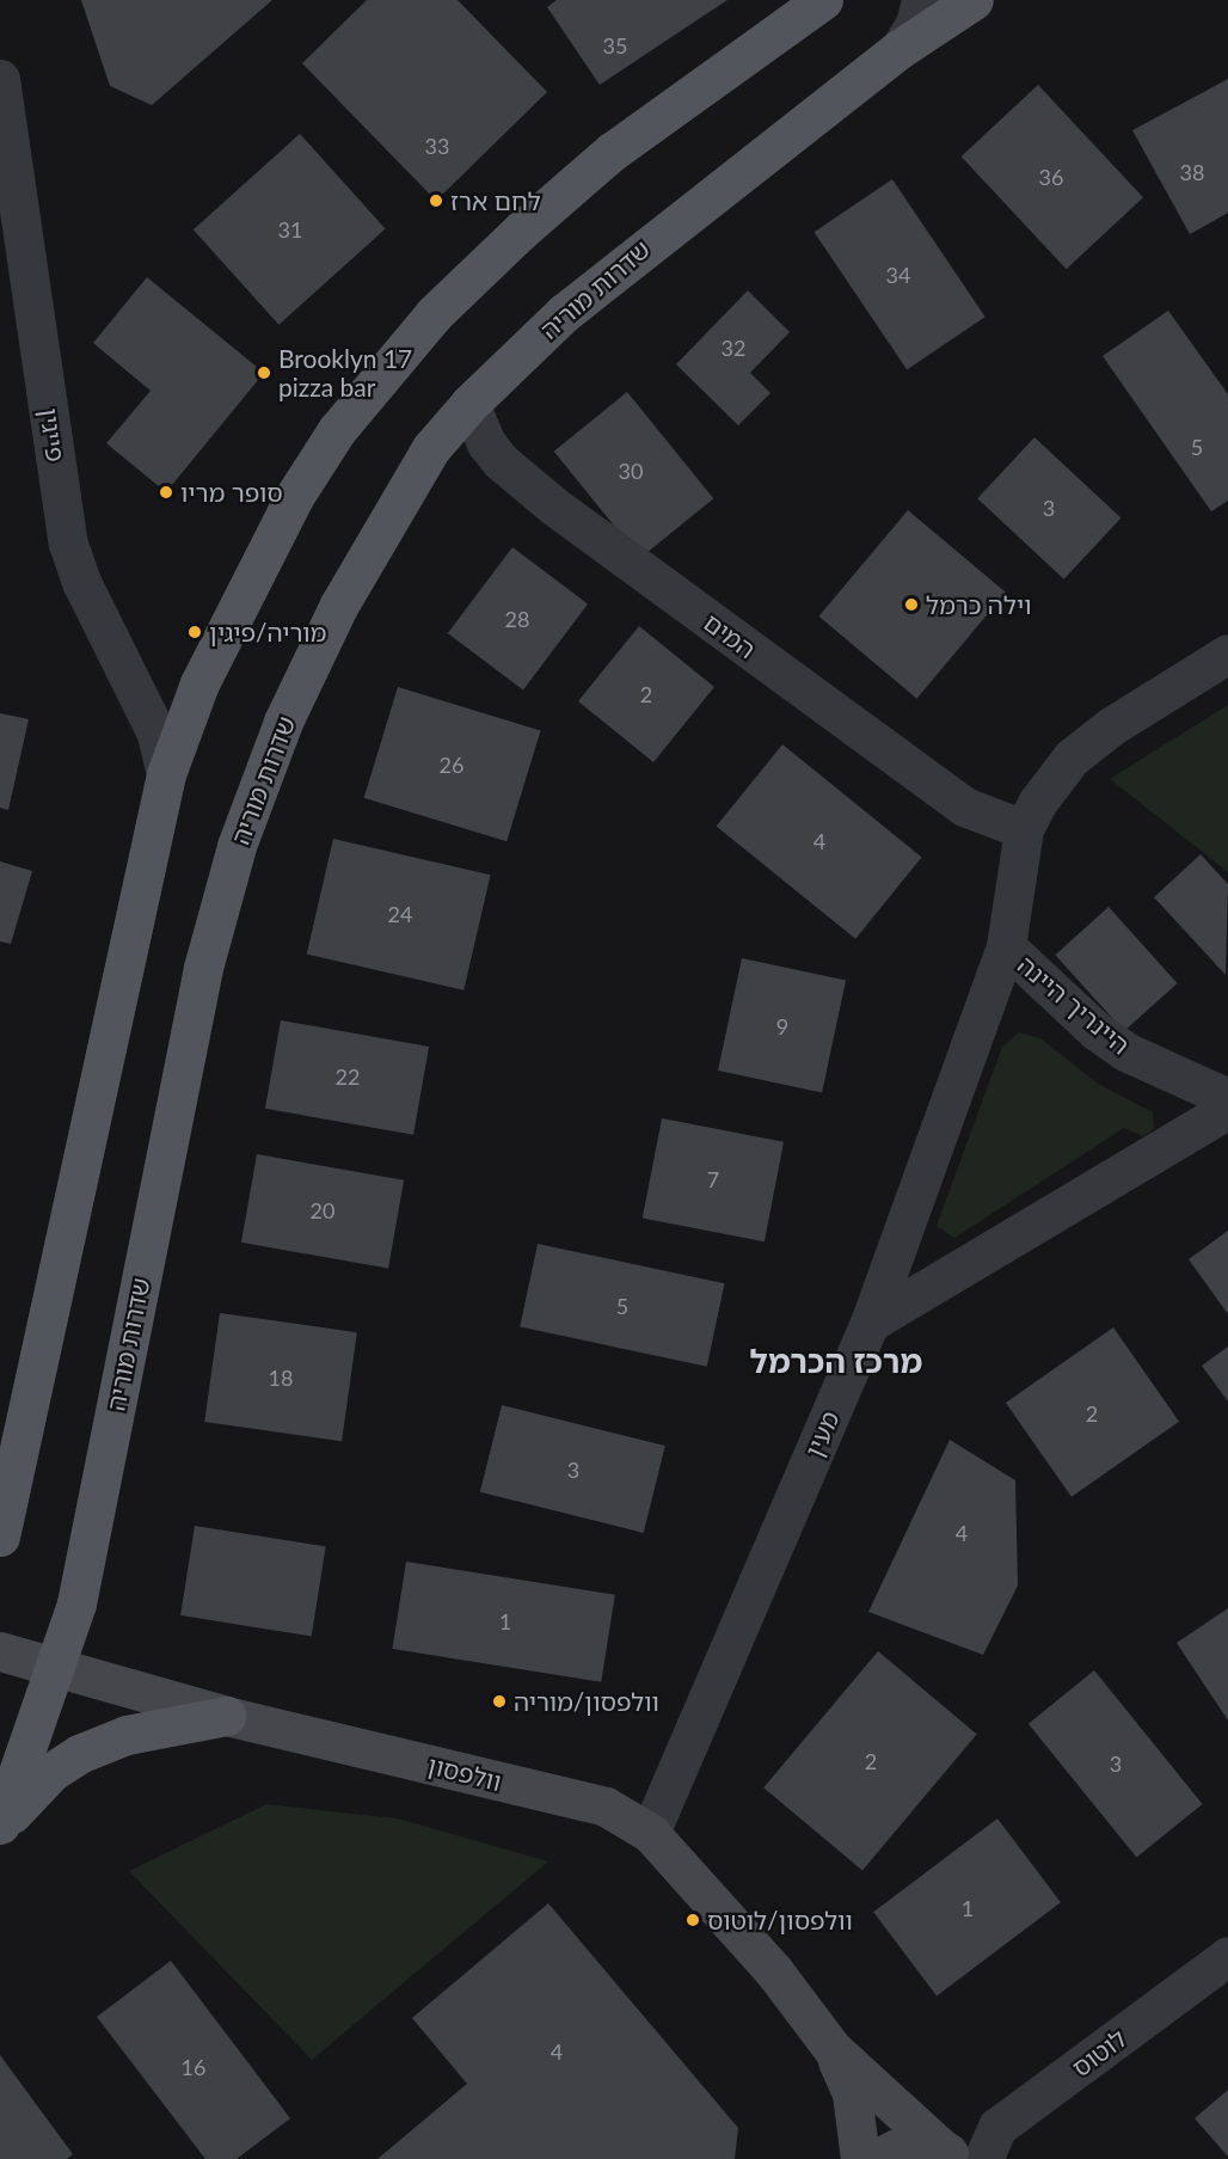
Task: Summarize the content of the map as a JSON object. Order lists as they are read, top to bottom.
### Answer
{
  "streets": {
    "main road": ["שדרות מוריה"],
    "street": [
      "פייגין",
      "המים",
      "היינריך היינה",
      "מעין",
      "וולפסון",
      "לוטוס"
    ]
  },
  "crossings": [
    ["שדרות מוריה", "המים"],
    ["שדרות מוריה", "וולפסון"],
    ["המים", "היינריך היינה"],
    ["היינריך היינה", "מעין"],
    ["מעין", "וולפסון"]
  ],
  "districts": ["מרכז הכרמל"],
  "places": [
    "לחם ארז",
    "Brooklyn 17 pizza bar",
    "סופר מריו",
    "וילה כרמל",
    "מוריה/פיגין",
    "וולפסון/מוריה",
    "וולפסון/לוטוס"
  ],
  "house_numbers": [
    "35",
    "33",
    "38",
    "36",
    "31",
    "34",
    "32",
    "5",
    "30",
    "3",
    "28",
    "2",
    "26",
    "4",
    "24",
    "9",
    "22",
    "7",
    "20",
    "5",
    "18",
    "2",
    "3",
    "4",
    "1",
    "2",
    "3",
    "1",
    "4",
    "16"
  ]
}
